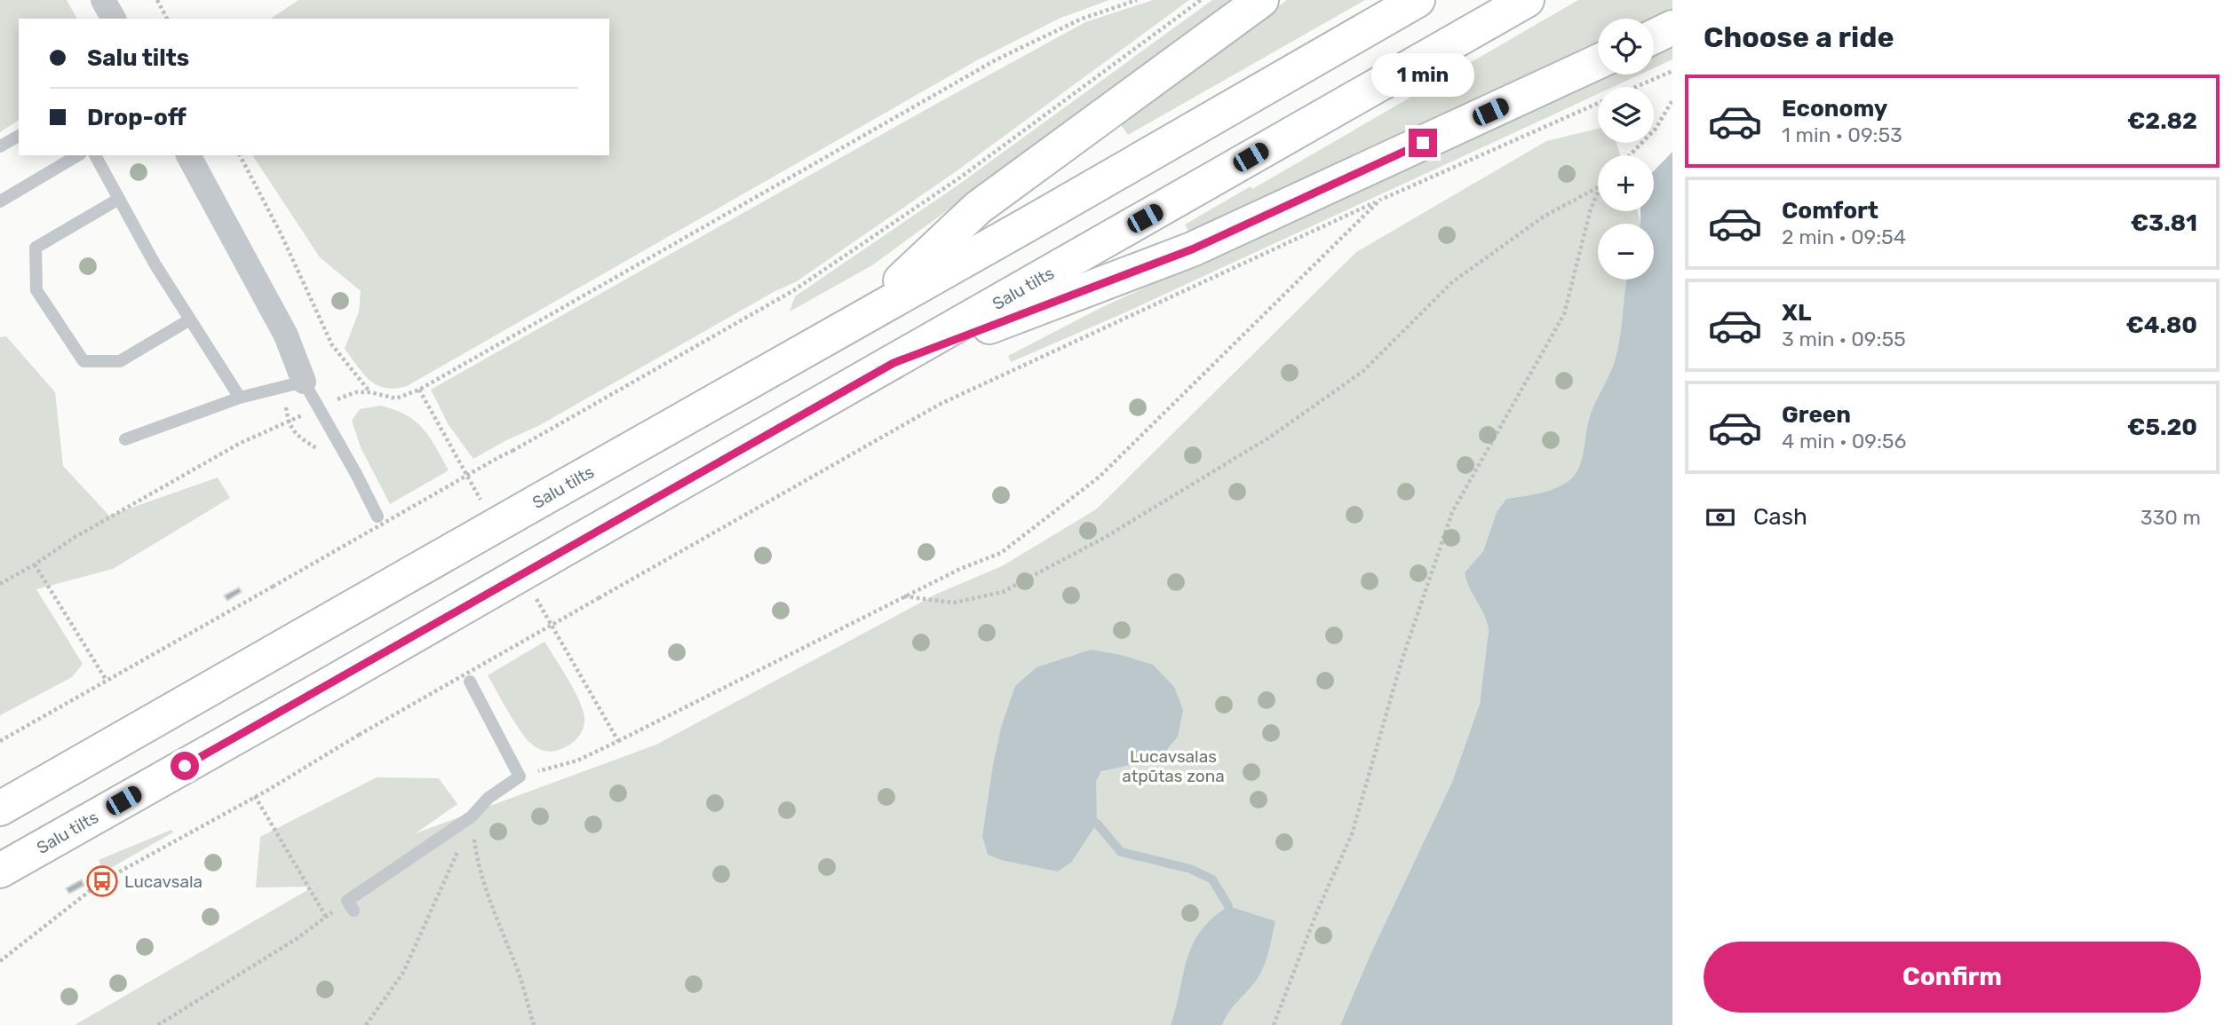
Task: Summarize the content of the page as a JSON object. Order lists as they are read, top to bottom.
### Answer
{
  "streets": {
    "highway": ["Salu tilts"]
  },
  "parks": ["Lucavsalas atpūtas zona"],
  "places": {
    "bus stop": ["Lucavsala"]
  },
  "page": {
    "heading": "Choose a ride",
    "map_buttons": ["+", "−"],
    "banner": ["Salu tilts", "Drop-off"],
    "bubble": "1 min",
    "list": [
      {
        "name": "Economy",
        "note": "1 min · 09:53",
        "value": "€2.82"
      },
      {
        "name": "Comfort",
        "note": "2 min · 09:54",
        "value": "€3.81"
      },
      {
        "name": "XL",
        "note": "3 min · 09:55",
        "value": "€4.80"
      },
      {
        "name": "Green",
        "note": "4 min · 09:56",
        "value": "€5.20"
      }
    ],
    "pay": ["Cash", "330 m"],
    "buttons": "Confirm"
  }
}
